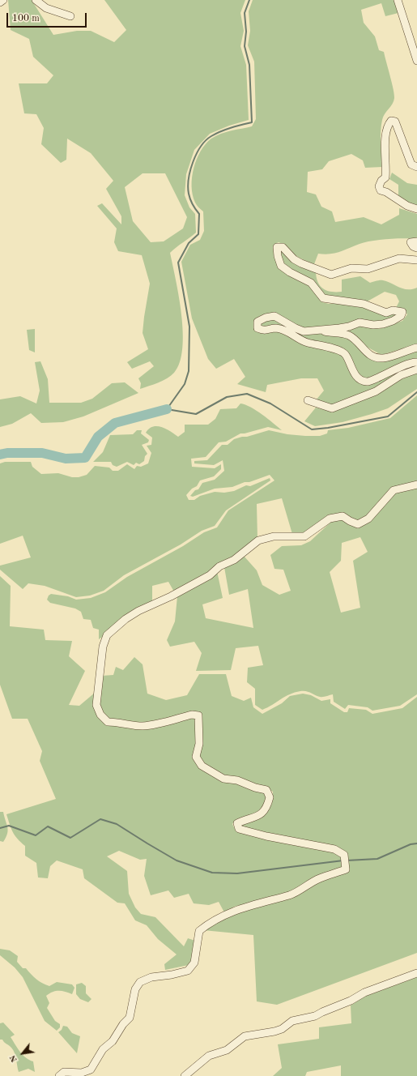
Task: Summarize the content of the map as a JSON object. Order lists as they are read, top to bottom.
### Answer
{
  "scale_bar": "100 m",
  "north": "bottom left"
}
